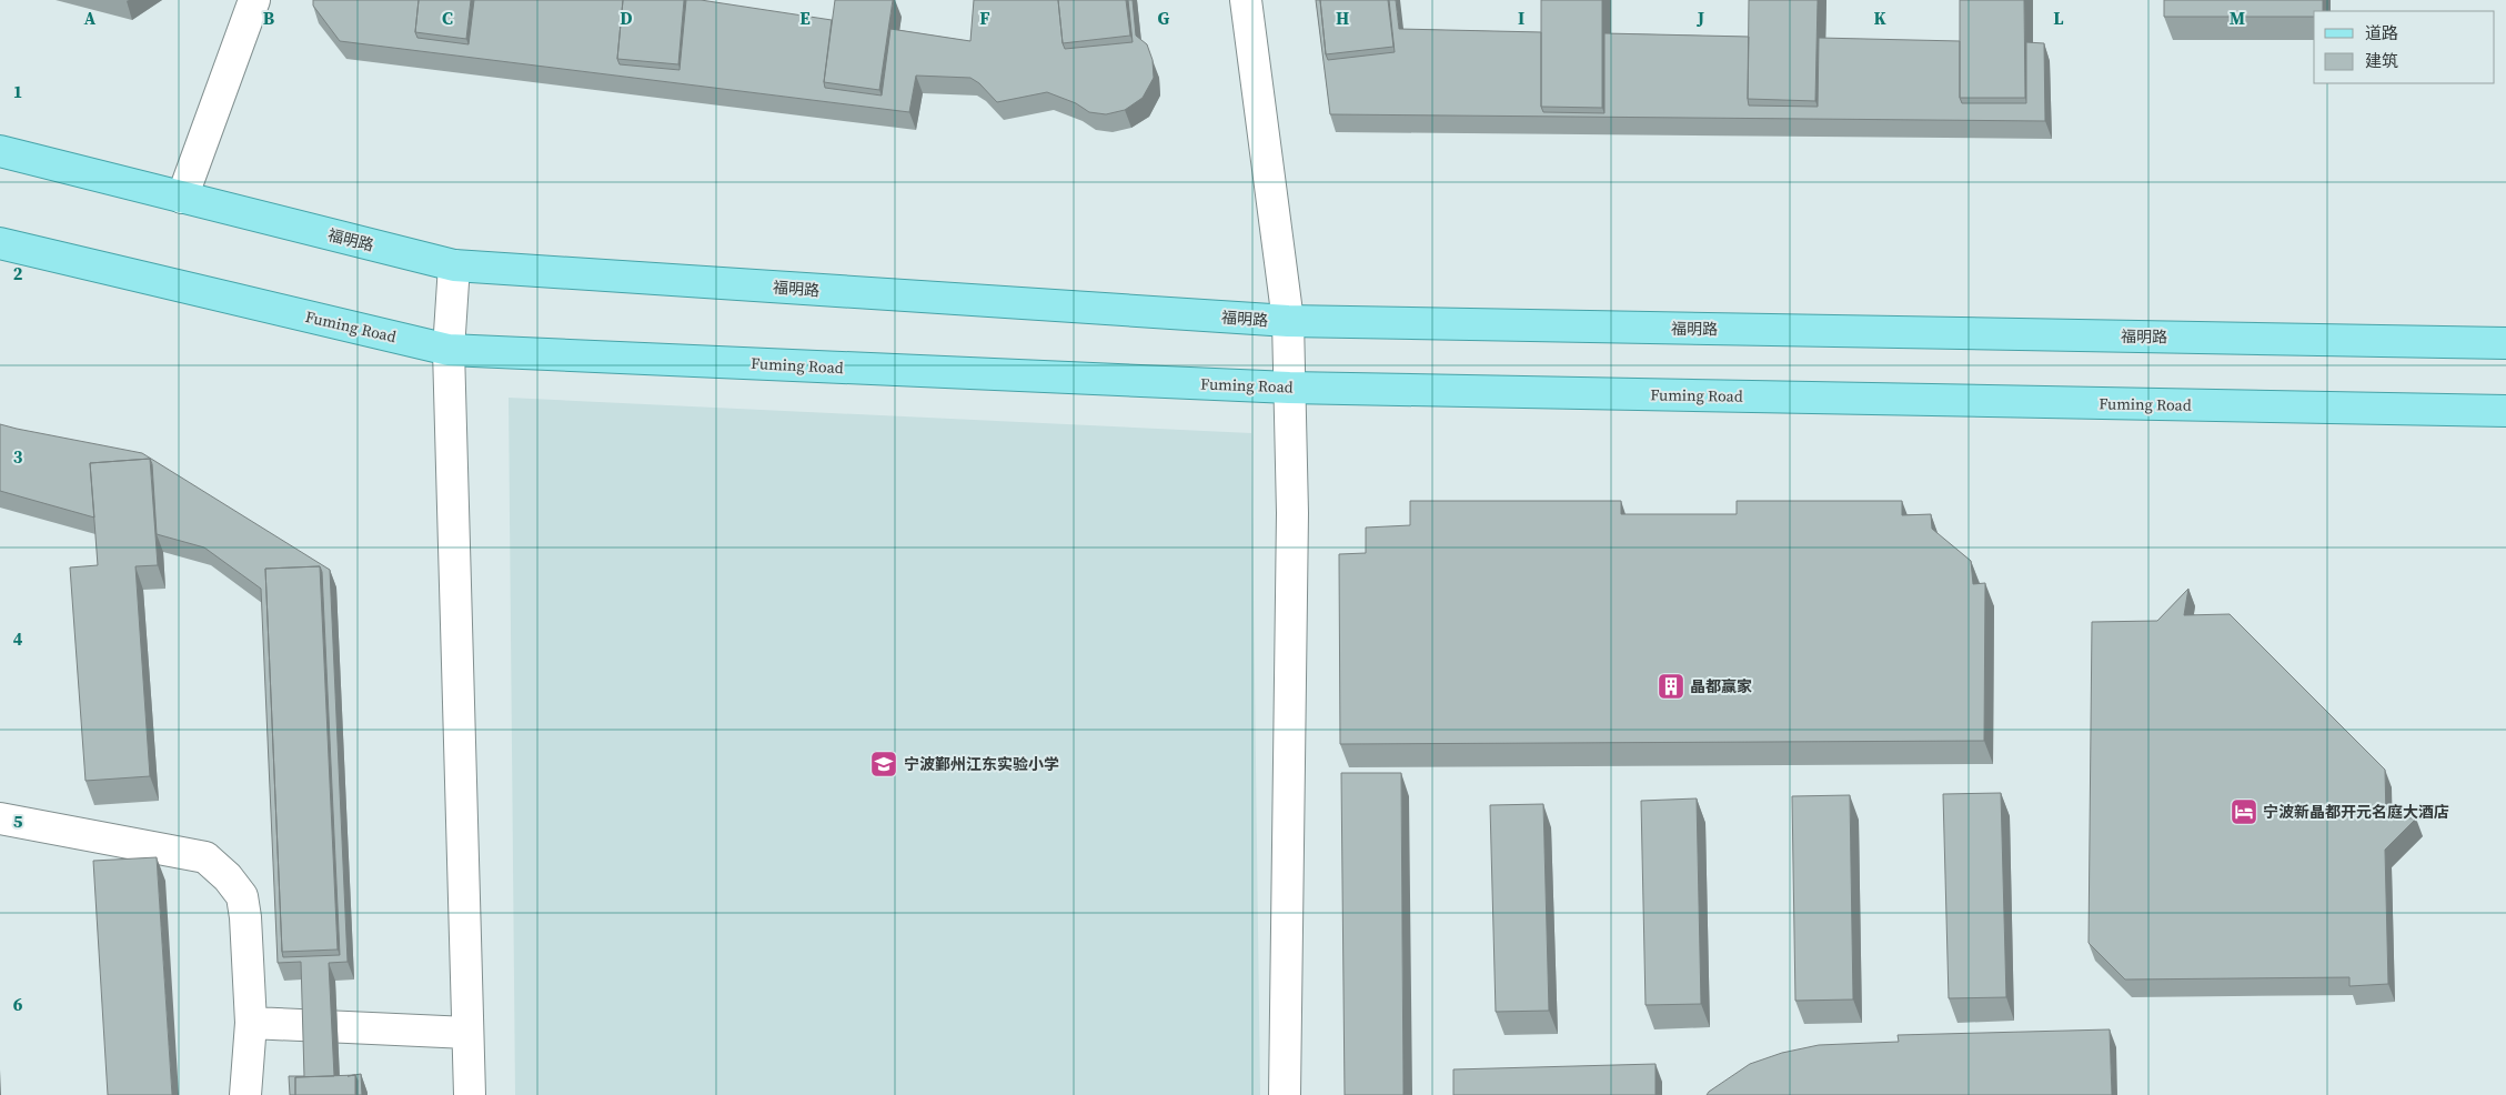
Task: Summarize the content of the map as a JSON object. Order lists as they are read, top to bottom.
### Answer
{
  "streets": {
    "main road": ["福明路", "Fuming Road"]
  },
  "places": {
    "building": ["晶都赢家"],
    "school or university": ["宁波鄞州江东实验小学"],
    "hotel": ["宁波新晶都开元名庭大酒店"]
  },
  "legend": ["道路", "建筑"],
  "grid": {
    "columns": [
      "A",
      "B",
      "C",
      "D",
      "E",
      "F",
      "G",
      "H",
      "I",
      "J",
      "K",
      "L",
      "M"
    ],
    "rows": [
      "1",
      "2",
      "3",
      "4",
      "5",
      "6"
    ]
  }
}
